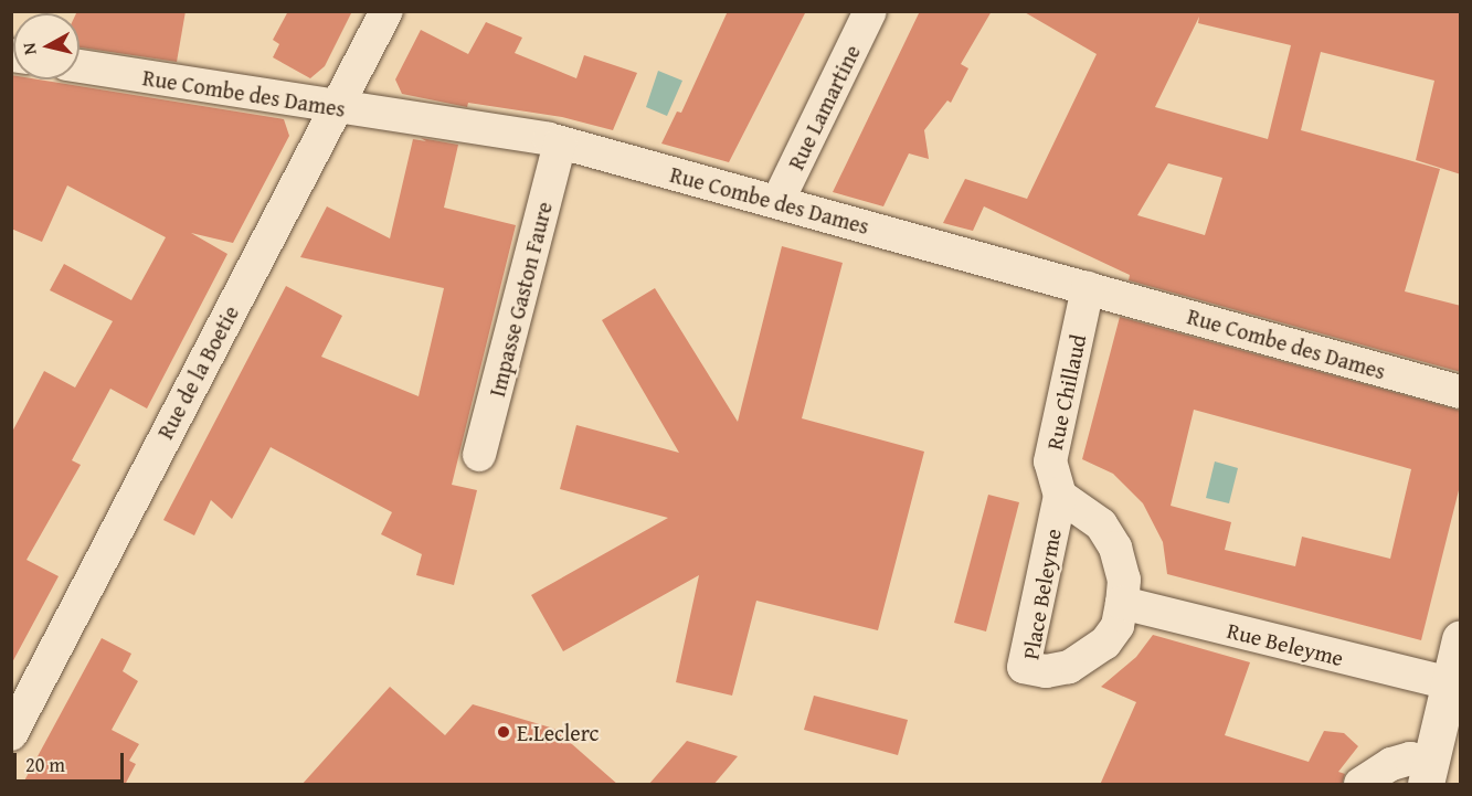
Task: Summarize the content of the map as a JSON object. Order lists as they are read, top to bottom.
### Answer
{
  "streets": {
    "street": [
      "Rue Combe des Dames",
      "Rue Lamartine",
      "Impasse Gaston Faure",
      "Rue de la Boetie",
      "Rue Chillaud",
      "Place Beleyme",
      "Rue Beleyme"
    ]
  },
  "crossings": [
    ["Rue Combe des Dames", "Rue Lamartine"],
    ["Rue Combe des Dames", "Impasse Gaston Faure"],
    ["Rue Combe des Dames", "Rue de la Boetie"],
    ["Rue Combe des Dames", "Rue Chillaud"],
    ["Rue Chillaud", "Place Beleyme"],
    ["Place Beleyme", "Rue Beleyme"]
  ],
  "places": ["E.Leclerc"],
  "scale_bar": "20 m",
  "north": "left"
}
